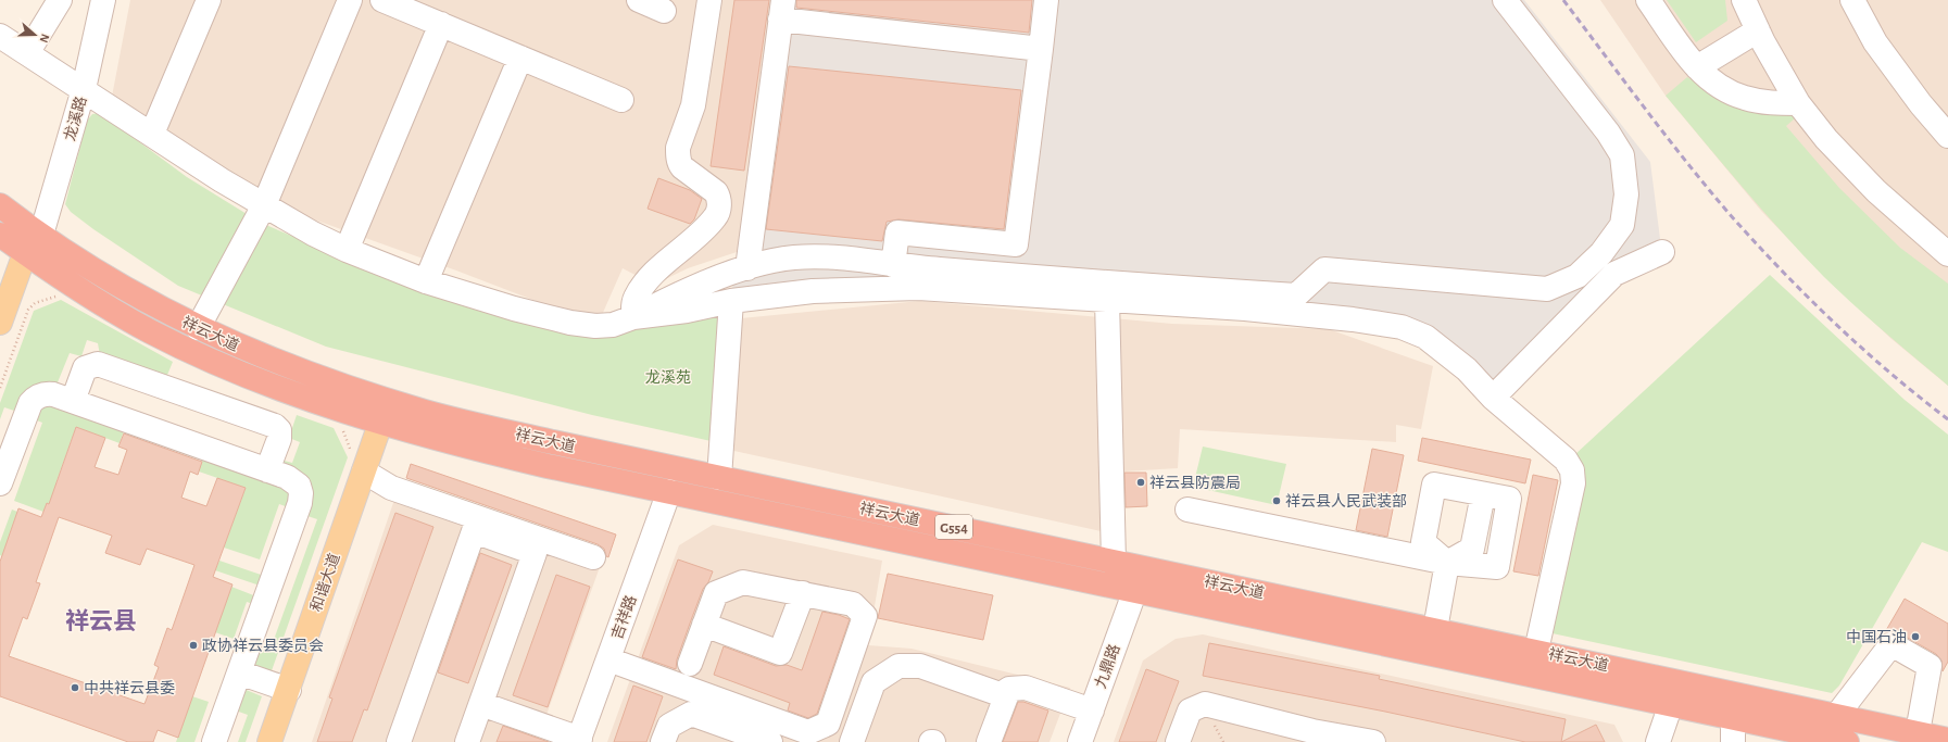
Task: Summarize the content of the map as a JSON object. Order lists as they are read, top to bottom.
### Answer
{
  "streets": {
    "highway": ["祥云大道", "G554"],
    "main road": ["和谐大道"],
    "street": ["龙溪路", "吉祥路", "九鼎路"]
  },
  "crossings": [
    ["龙溪路", "祥云大道"],
    ["祥云大道", "和谐大道"],
    ["祥云大道", "吉祥路"],
    ["祥云大道", "九鼎路"]
  ],
  "districts": ["祥云县"],
  "parks": ["龙溪苑"],
  "places": [
    "祥云县防震局",
    "祥云县人民武装部",
    "中国石油",
    "政协祥云县委员会",
    "中共祥云县委"
  ],
  "north": "right"
}
